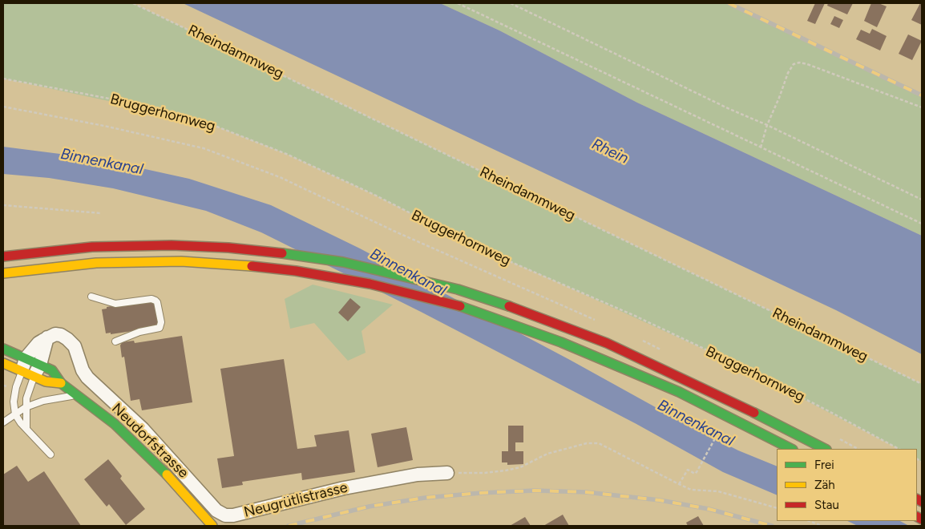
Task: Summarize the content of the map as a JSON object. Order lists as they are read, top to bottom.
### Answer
{
  "streets": {
    "main road": ["Neudorfstrasse"],
    "street": ["Neugrütlistrasse"],
    "path": ["Rheindammweg", "Bruggerhornweg"]
  },
  "water": ["Rhein", "Binnenkanal"],
  "legend": ["Frei", "Zäh", "Stau"]
}
